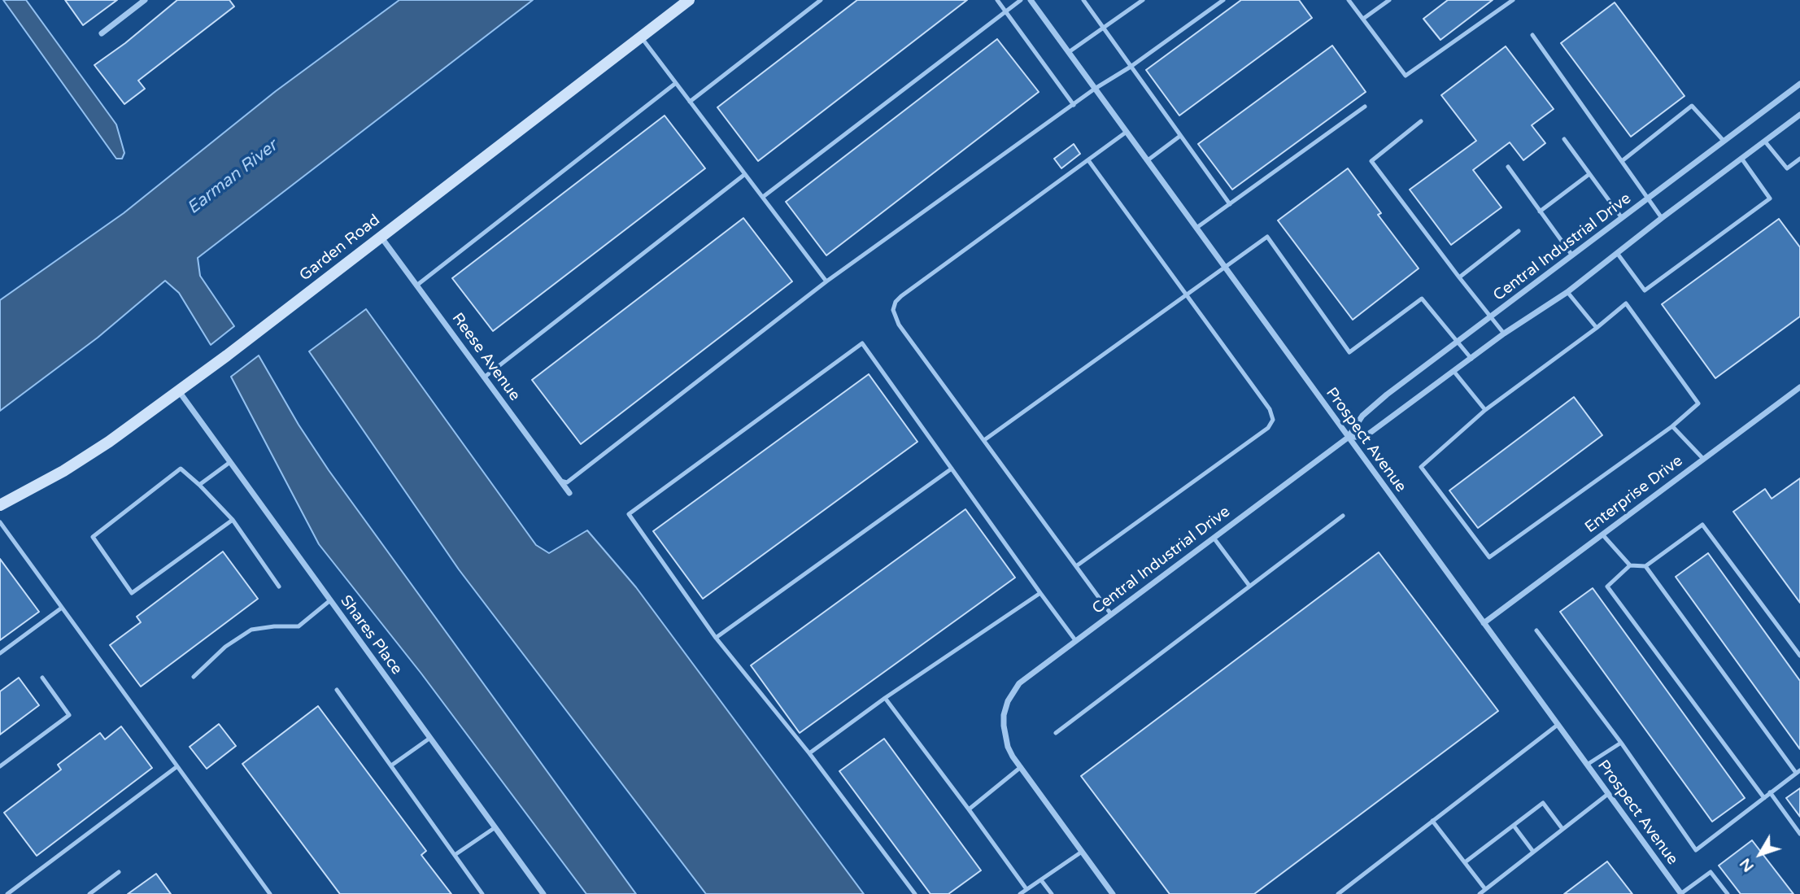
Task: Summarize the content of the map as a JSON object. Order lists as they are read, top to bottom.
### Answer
{
  "streets": {
    "street": [
      "Central Industrial Drive",
      "Garden Road",
      "Reese Avenue",
      "Prospect Avenue",
      "Enterprise Drive",
      "Shares Place"
    ]
  },
  "crossings": [
    ["Central Industrial Drive", "Prospect Avenue"],
    ["Garden Road", "Reese Avenue"],
    ["Garden Road", "Shares Place"],
    ["Prospect Avenue", "Enterprise Drive"]
  ],
  "water": ["Earman River"],
  "north": "bottom left"
}
